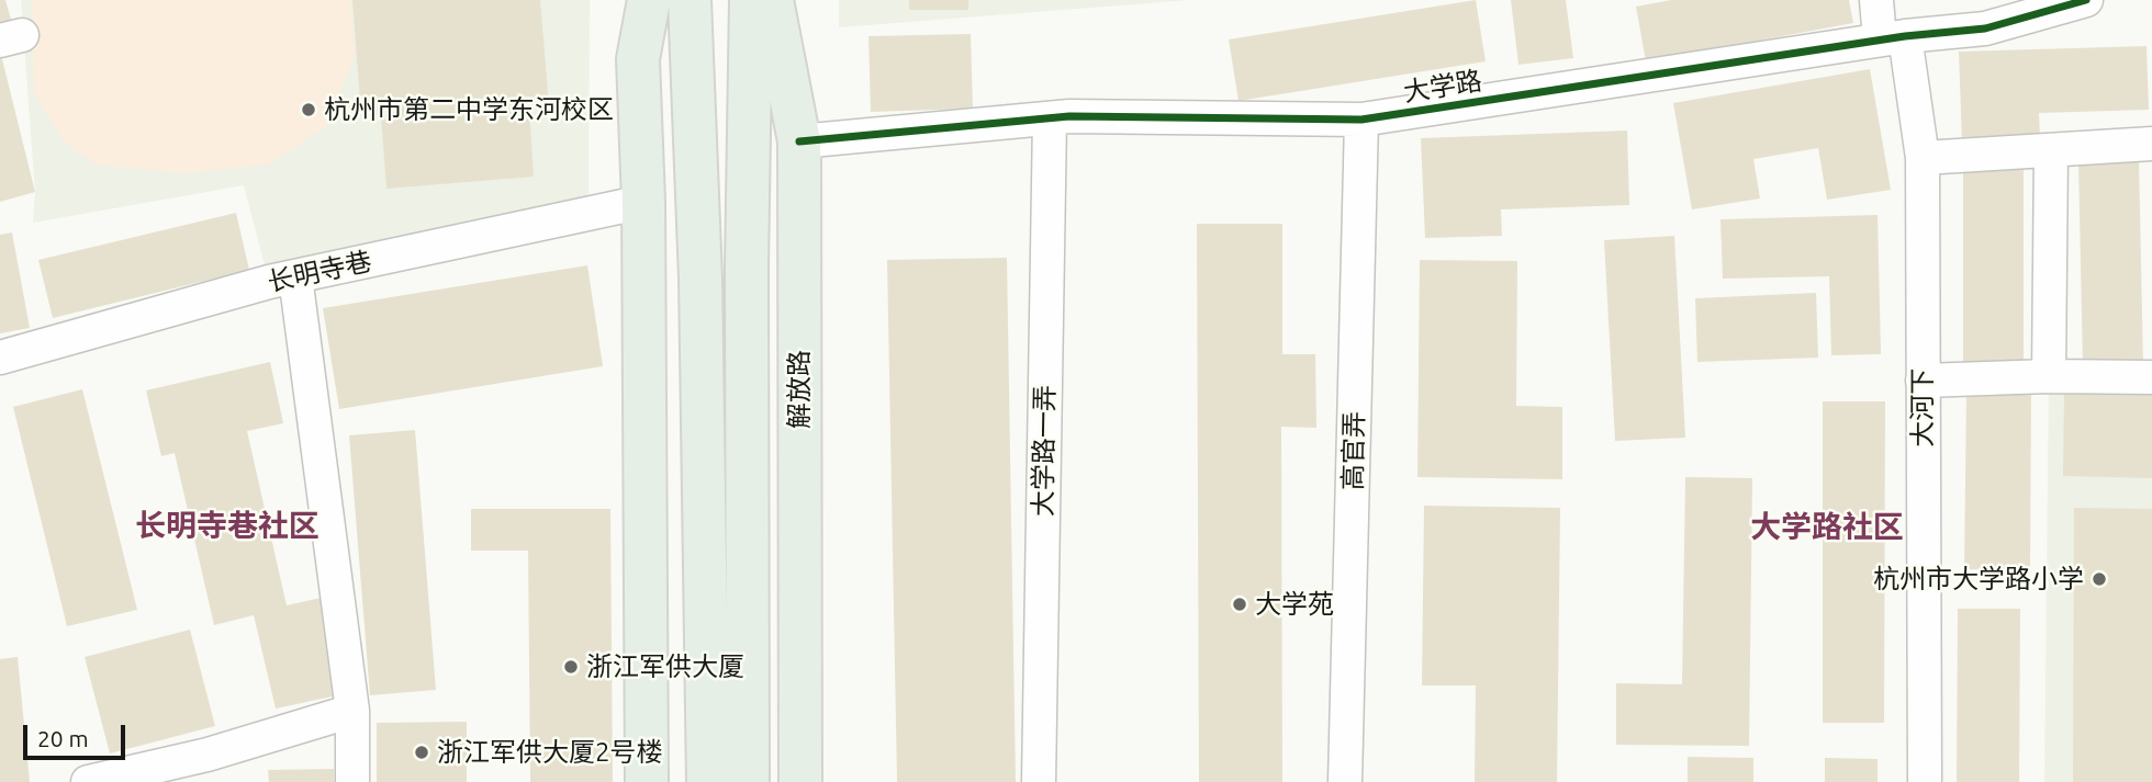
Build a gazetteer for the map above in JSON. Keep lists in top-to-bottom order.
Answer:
{
  "streets": {
    "main road": ["解放路"],
    "street": [
      "大学路",
      "长明寺巷",
      "大河下",
      "大学路一弄",
      "高官弄"
    ]
  },
  "crossings": [
    ["大学路", "解放路"],
    ["大学路", "大河下"],
    ["大学路", "大学路一弄"],
    ["大学路", "高官弄"]
  ],
  "districts": ["长明寺巷社区", "大学路社区"],
  "places": [
    "杭州市第二中学东河校区",
    "杭州市大学路小学",
    "大学苑",
    "浙江军供大厦",
    "浙江军供大厦2号楼"
  ],
  "scale_bar": "20 m"
}
